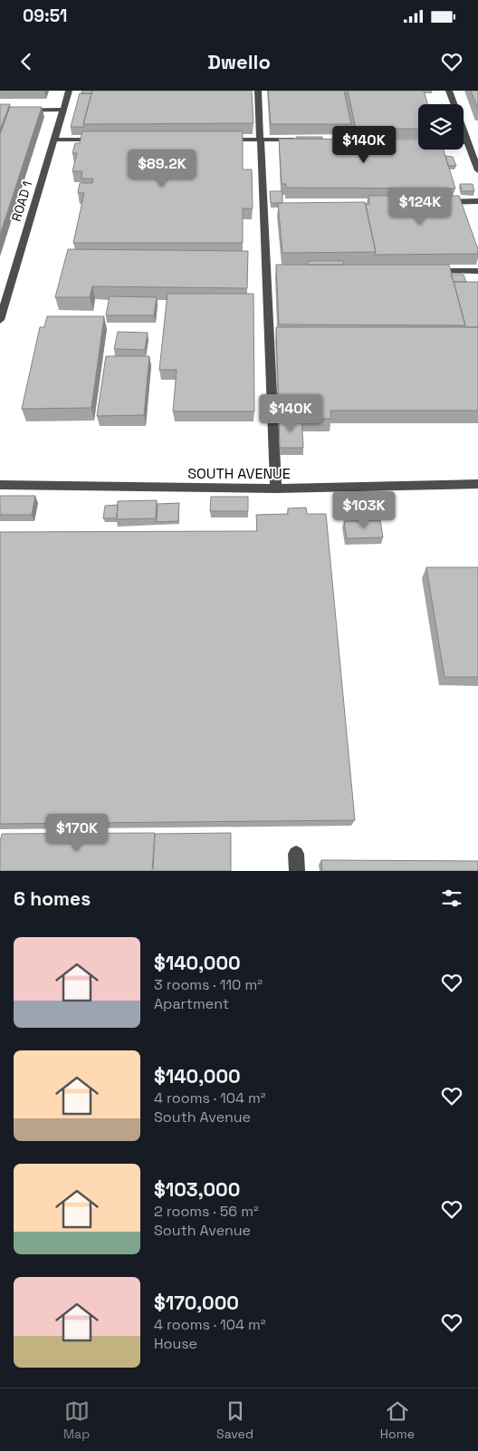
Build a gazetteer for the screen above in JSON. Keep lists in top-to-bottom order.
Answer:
{
  "streets": {
    "street": ["ROAD 1", "SOUTH AVENUE"]
  },
  "page": {
    "status": "09:51",
    "header": "Dwello",
    "price": [
      "$140K",
      "$89.2K",
      "$124K",
      "$140K",
      "$103K",
      "$170K"
    ],
    "heading": "6 homes",
    "list": [
      {
        "name": "$140,000",
        "note": "3 rooms · 110 m² · Apartment"
      },
      {
        "name": "$140,000",
        "note": "4 rooms · 104 m² · South Avenue"
      },
      {
        "name": "$103,000",
        "note": "2 rooms · 56 m² · South Avenue"
      },
      {
        "name": "$170,000",
        "note": "4 rooms · 104 m² · House"
      }
    ],
    "tabs": ["Map", "Saved", "Home"]
  }
}
